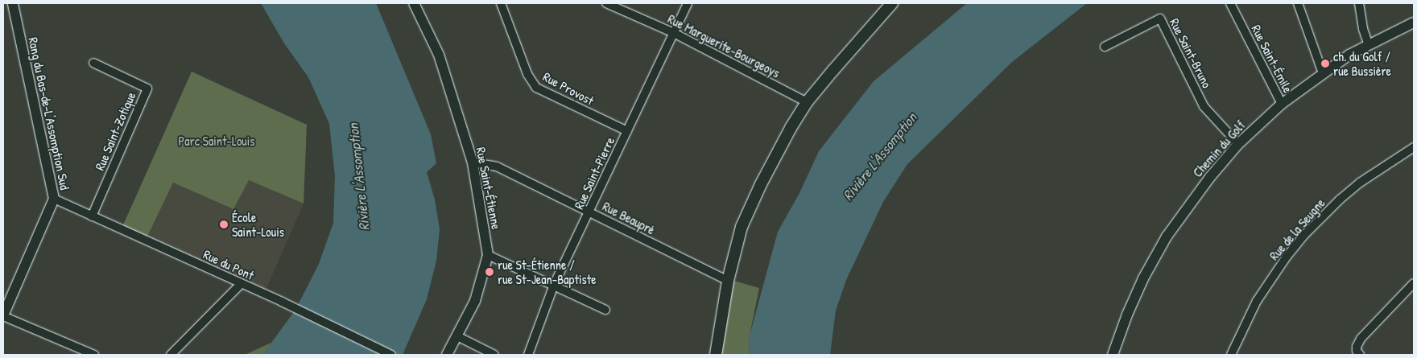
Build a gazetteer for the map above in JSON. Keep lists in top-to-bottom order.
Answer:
{
  "streets": {
    "street": [
      "Rue Marguerite-Bourgeoys",
      "Rue Saint-Bruno",
      "Rue Saint-Émile",
      "Rue Provost",
      "Rang du Bas-de-L'Assomption Sud",
      "Rue Saint-Zotique",
      "Chemin du Golf",
      "Rue Saint-Pierre",
      "Rue Saint-Étienne",
      "Rue Beaupré",
      "Rue de la Seugne",
      "Rue du Pont"
    ]
  },
  "crossings": [
    ["Rue Marguerite-Bourgeoys", "Rue Saint-Pierre"],
    ["Rue Saint-Bruno", "Chemin du Golf"],
    ["Rue Saint-Émile", "Chemin du Golf"],
    ["Rue Provost", "Rue Saint-Pierre"],
    ["Rang du Bas-de-L'Assomption Sud", "Rue du Pont"],
    ["Rue Saint-Zotique", "Rue du Pont"],
    ["Rue Saint-Pierre", "Rue Beaupré"],
    ["Rue Saint-Étienne", "Rue Beaupré"]
  ],
  "water": ["Rivière L'Assomption"],
  "parks": ["Parc Saint-Louis"],
  "places": ["ch. du Golf / rue Bussière", "École Saint-Louis", "rue St-Étienne / rue St-Jean-Baptiste"]
}
